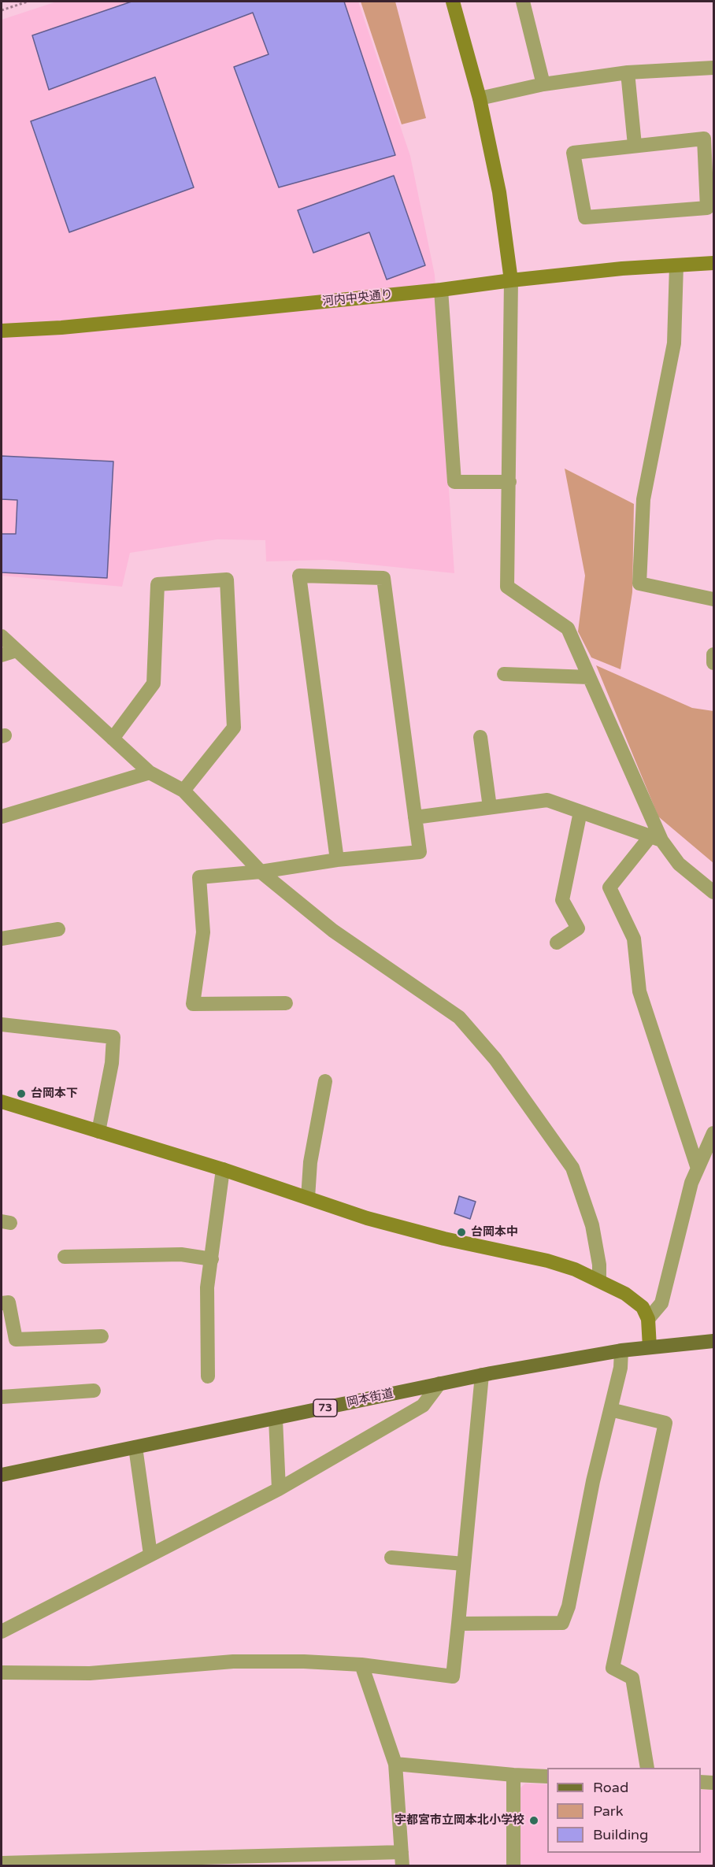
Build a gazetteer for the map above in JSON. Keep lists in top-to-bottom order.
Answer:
{
  "streets": {
    "main road": ["岡本街道", "73"],
    "street": ["河内中央通り"]
  },
  "places": ["台岡本下", "台岡本中", "宇都宮市立岡本北小学校"],
  "legend": ["Road", "Park", "Building"]
}
